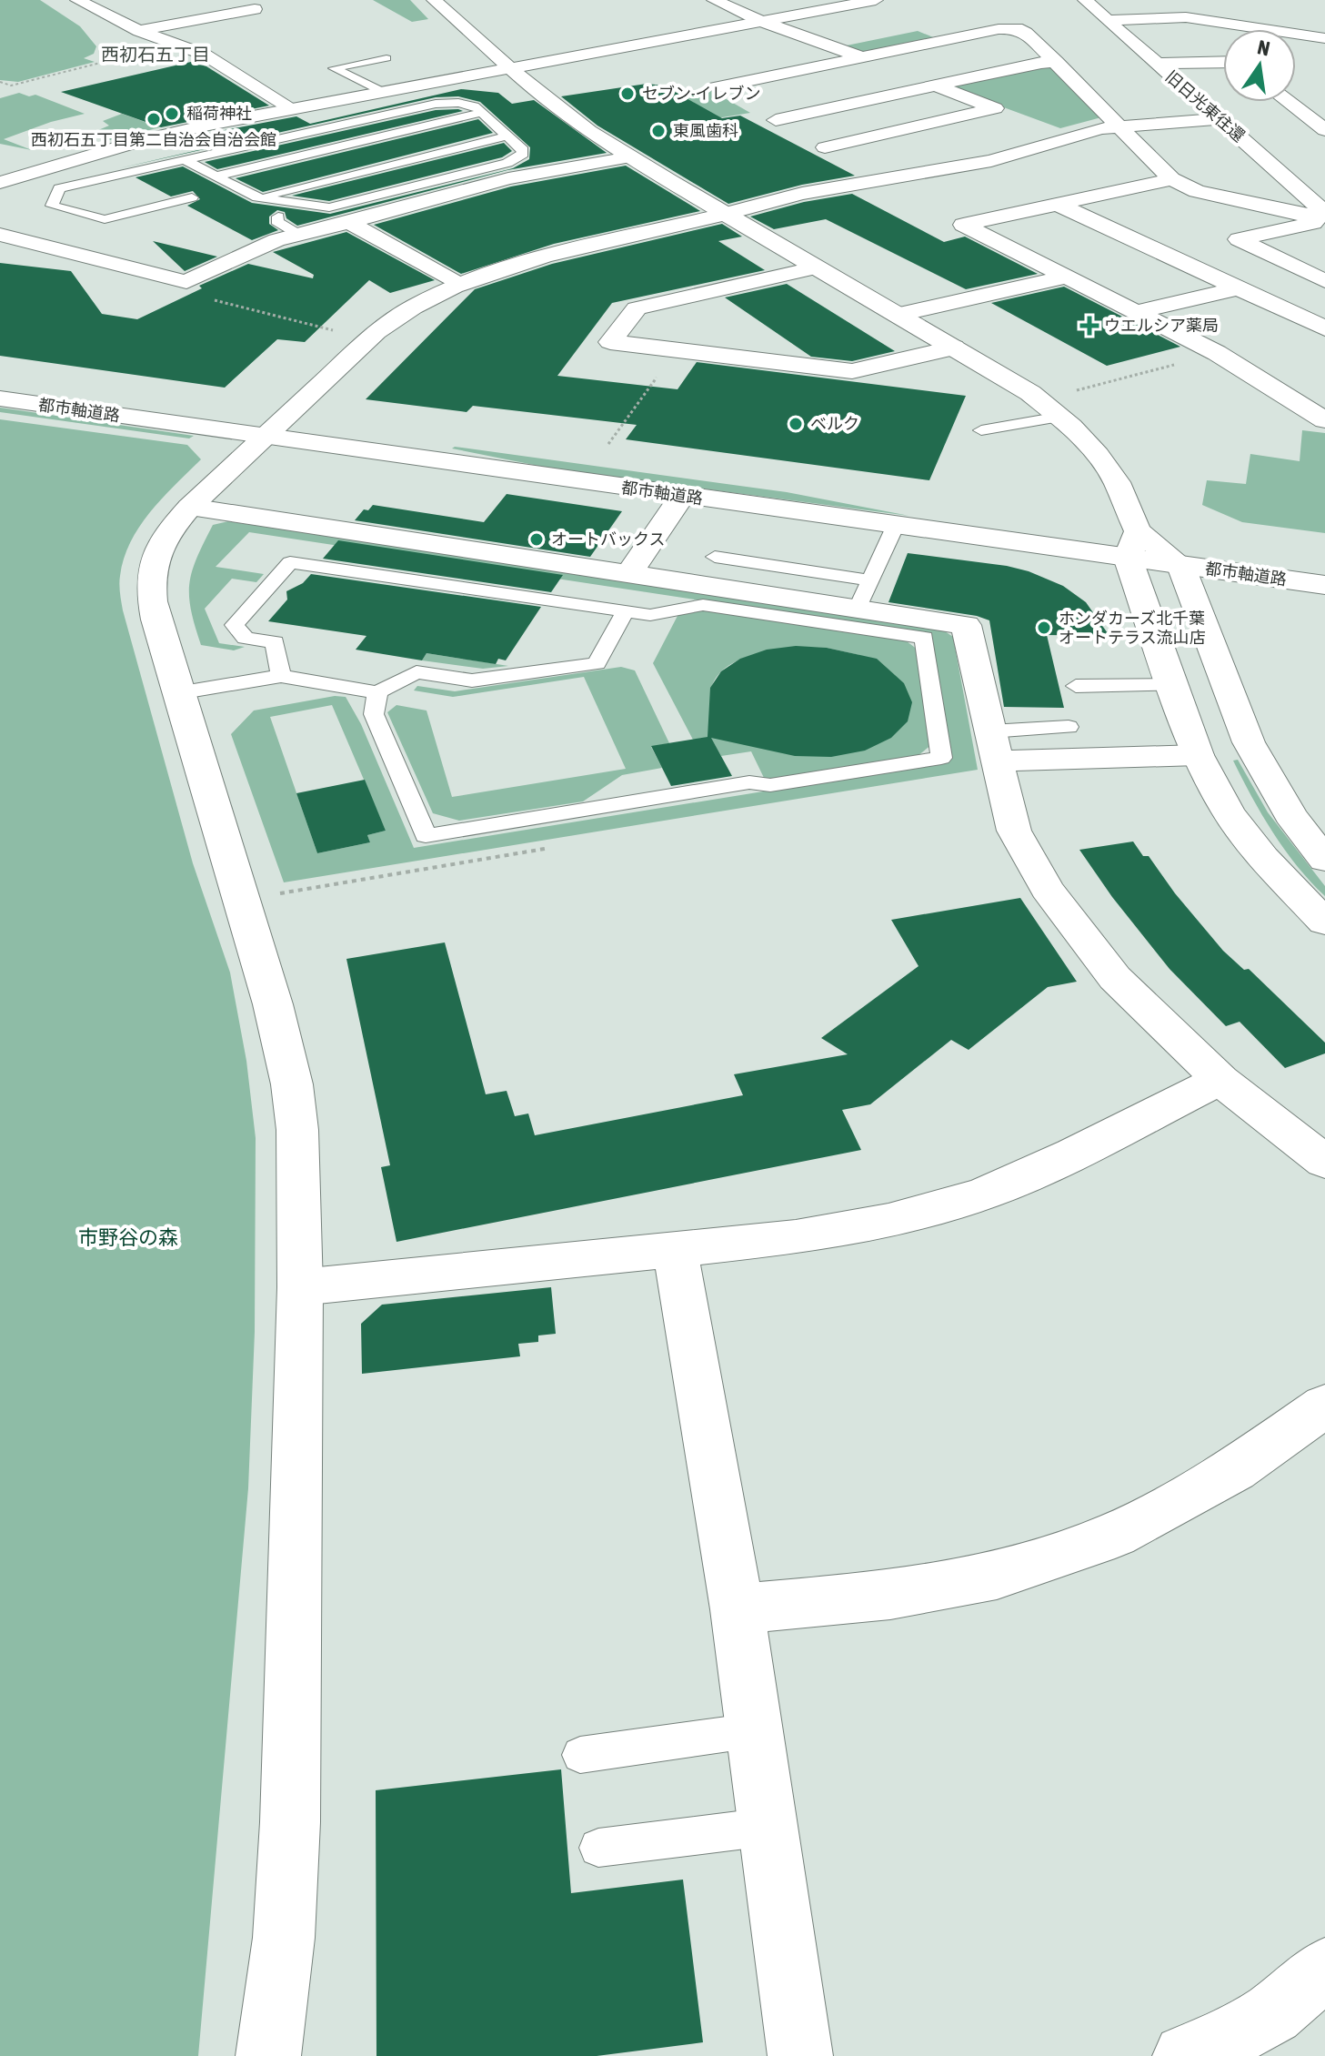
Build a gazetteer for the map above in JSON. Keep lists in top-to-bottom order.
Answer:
{
  "streets": {
    "street": ["旧日光東往還", "都市軸道路"]
  },
  "districts": ["西初石五丁目"],
  "parks": ["市野谷の森"],
  "places": {
    "other": [
      "セブン-イレブン",
      "稲荷神社",
      "西初石五丁目第二自治会自治会館",
      "東風歯科",
      "ベルク",
      "オートバックス",
      "ホンダカーズ北千葉 オートテラス流山店"
    ],
    "health": ["ウエルシア薬局"]
  },
  "north": "top"
}
